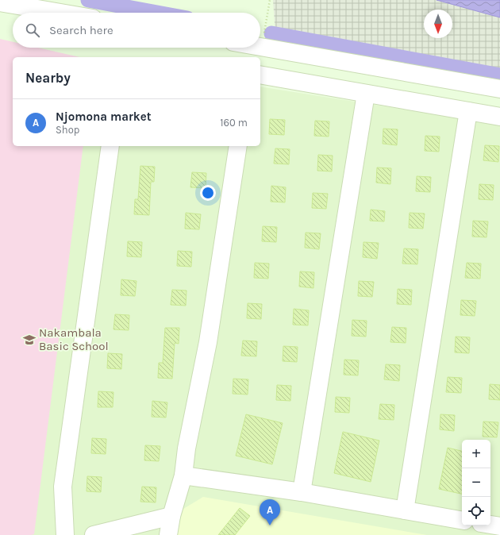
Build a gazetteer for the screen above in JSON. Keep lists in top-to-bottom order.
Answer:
{
  "places": {
    "school or university": ["Nakambala Basic School"]
  },
  "north": "bottom",
  "page": {
    "search": "Search here",
    "heading": "Nearby",
    "list": [
      {
        "mark": "A",
        "name": "Njomona market",
        "note": "Shop",
        "value": "160 m"
      }
    ],
    "map_buttons": ["+", "−"],
    "pins": "A"
  }
}
